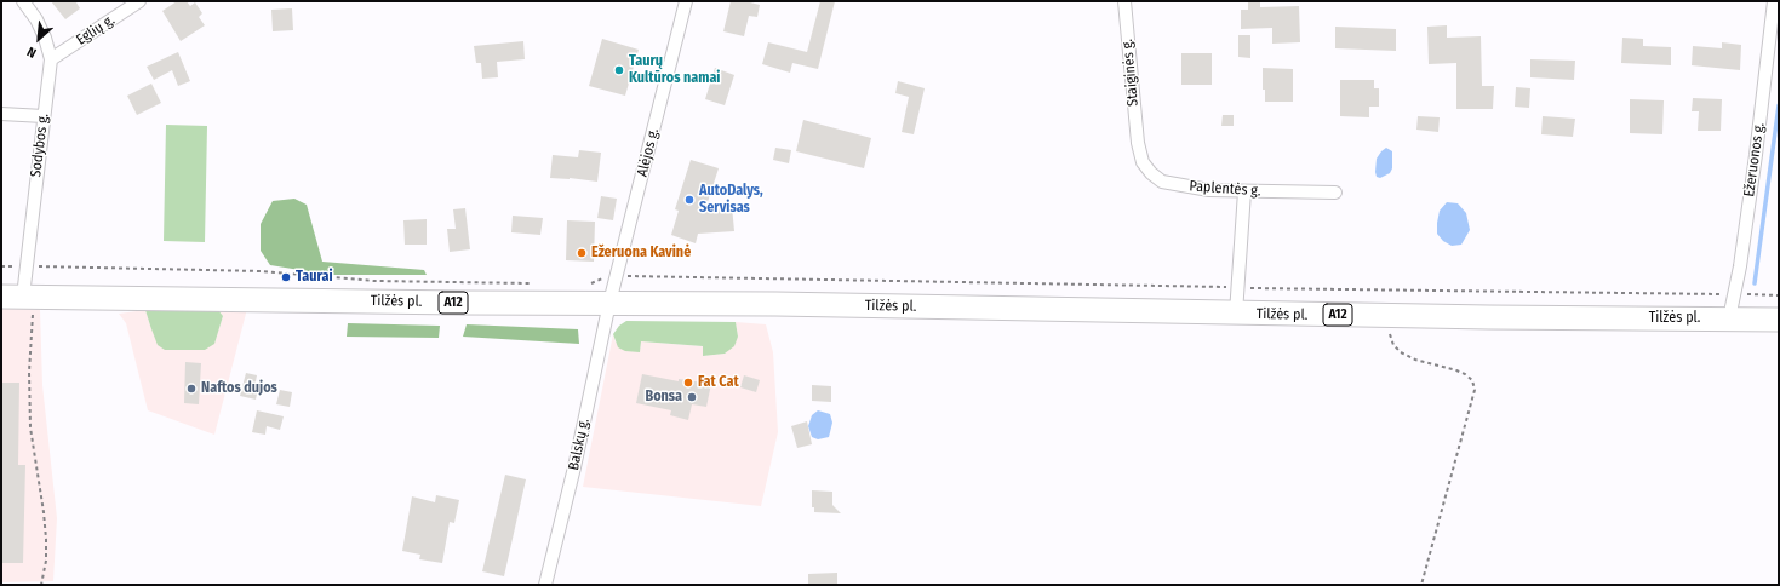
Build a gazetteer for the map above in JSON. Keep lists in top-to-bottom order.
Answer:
{
  "streets": {
    "highway": ["Tilžės pl.", "A12"],
    "street": [
      "Eglių g.",
      "Staiginės g.",
      "Sodybos g.",
      "Alėjos g.",
      "Ežeruonos g.",
      "Paplentės g.",
      "Balskų g."
    ]
  },
  "crossings": [
    ["Eglių g.", "Sodybos g."],
    ["Staiginės g.", "Paplentės g."],
    ["Sodybos g.", "Tilžės pl."],
    ["Alėjos g.", "Tilžės pl."],
    ["Alėjos g.", "Balskų g."],
    ["Ežeruonos g.", "Tilžės pl."],
    ["Tilžės pl.", "Balskų g."]
  ],
  "places": [
    "Taurų Kultūros namai",
    "AutoDalys, Servisas",
    "Ežeruona Kavinė",
    "Taurai",
    "Fat Cat",
    "Naftos dujos",
    "Bonsa"
  ],
  "north": "bottom left"
}
